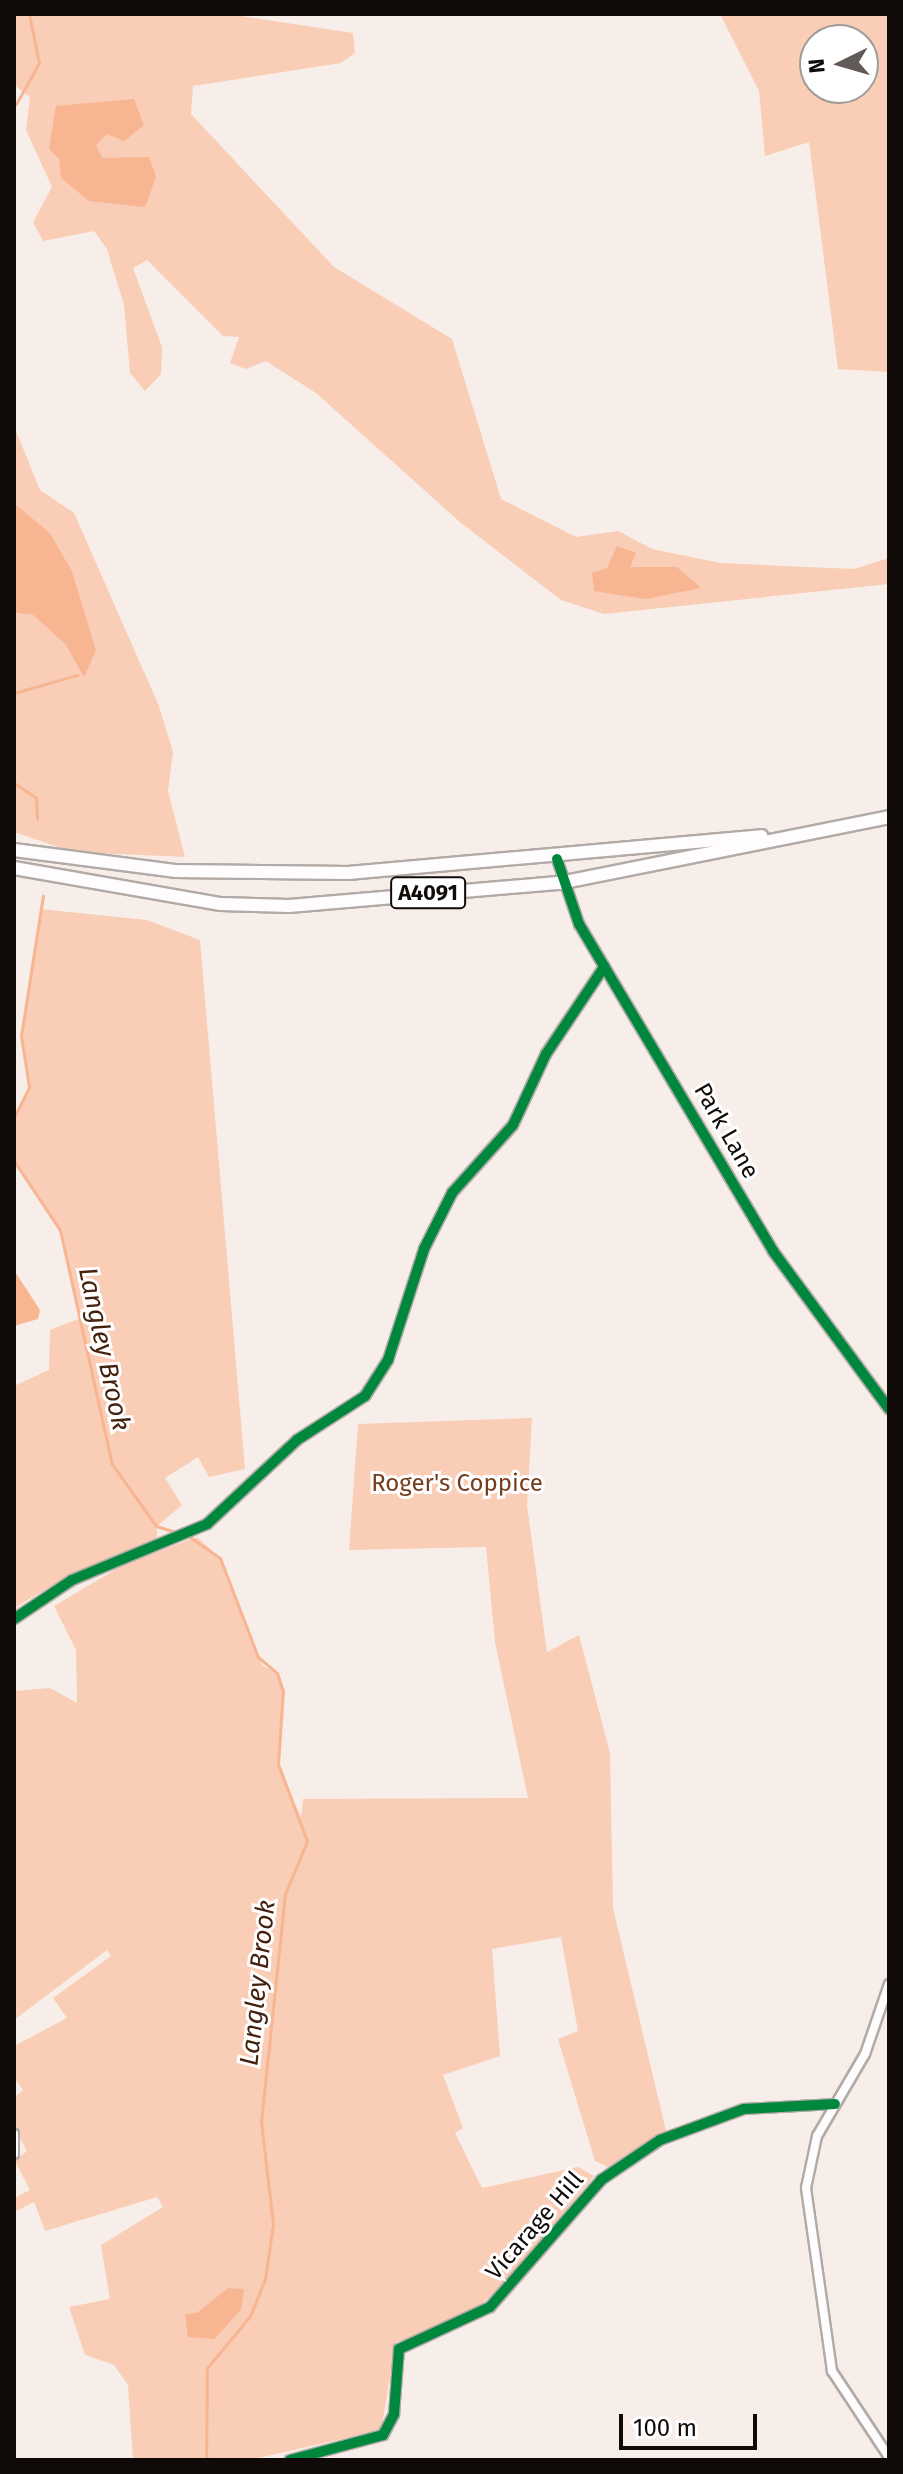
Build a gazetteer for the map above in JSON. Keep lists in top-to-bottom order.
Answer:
{
  "streets": {
    "main road": ["A4091"],
    "street": ["Park Lane", "Vicarage Hill"]
  },
  "crossings": [
    ["A4091", "Park Lane"]
  ],
  "water": ["Langley Brook"],
  "parks": ["Roger's Coppice"],
  "scale_bar": "100 m",
  "north": "left"
}
